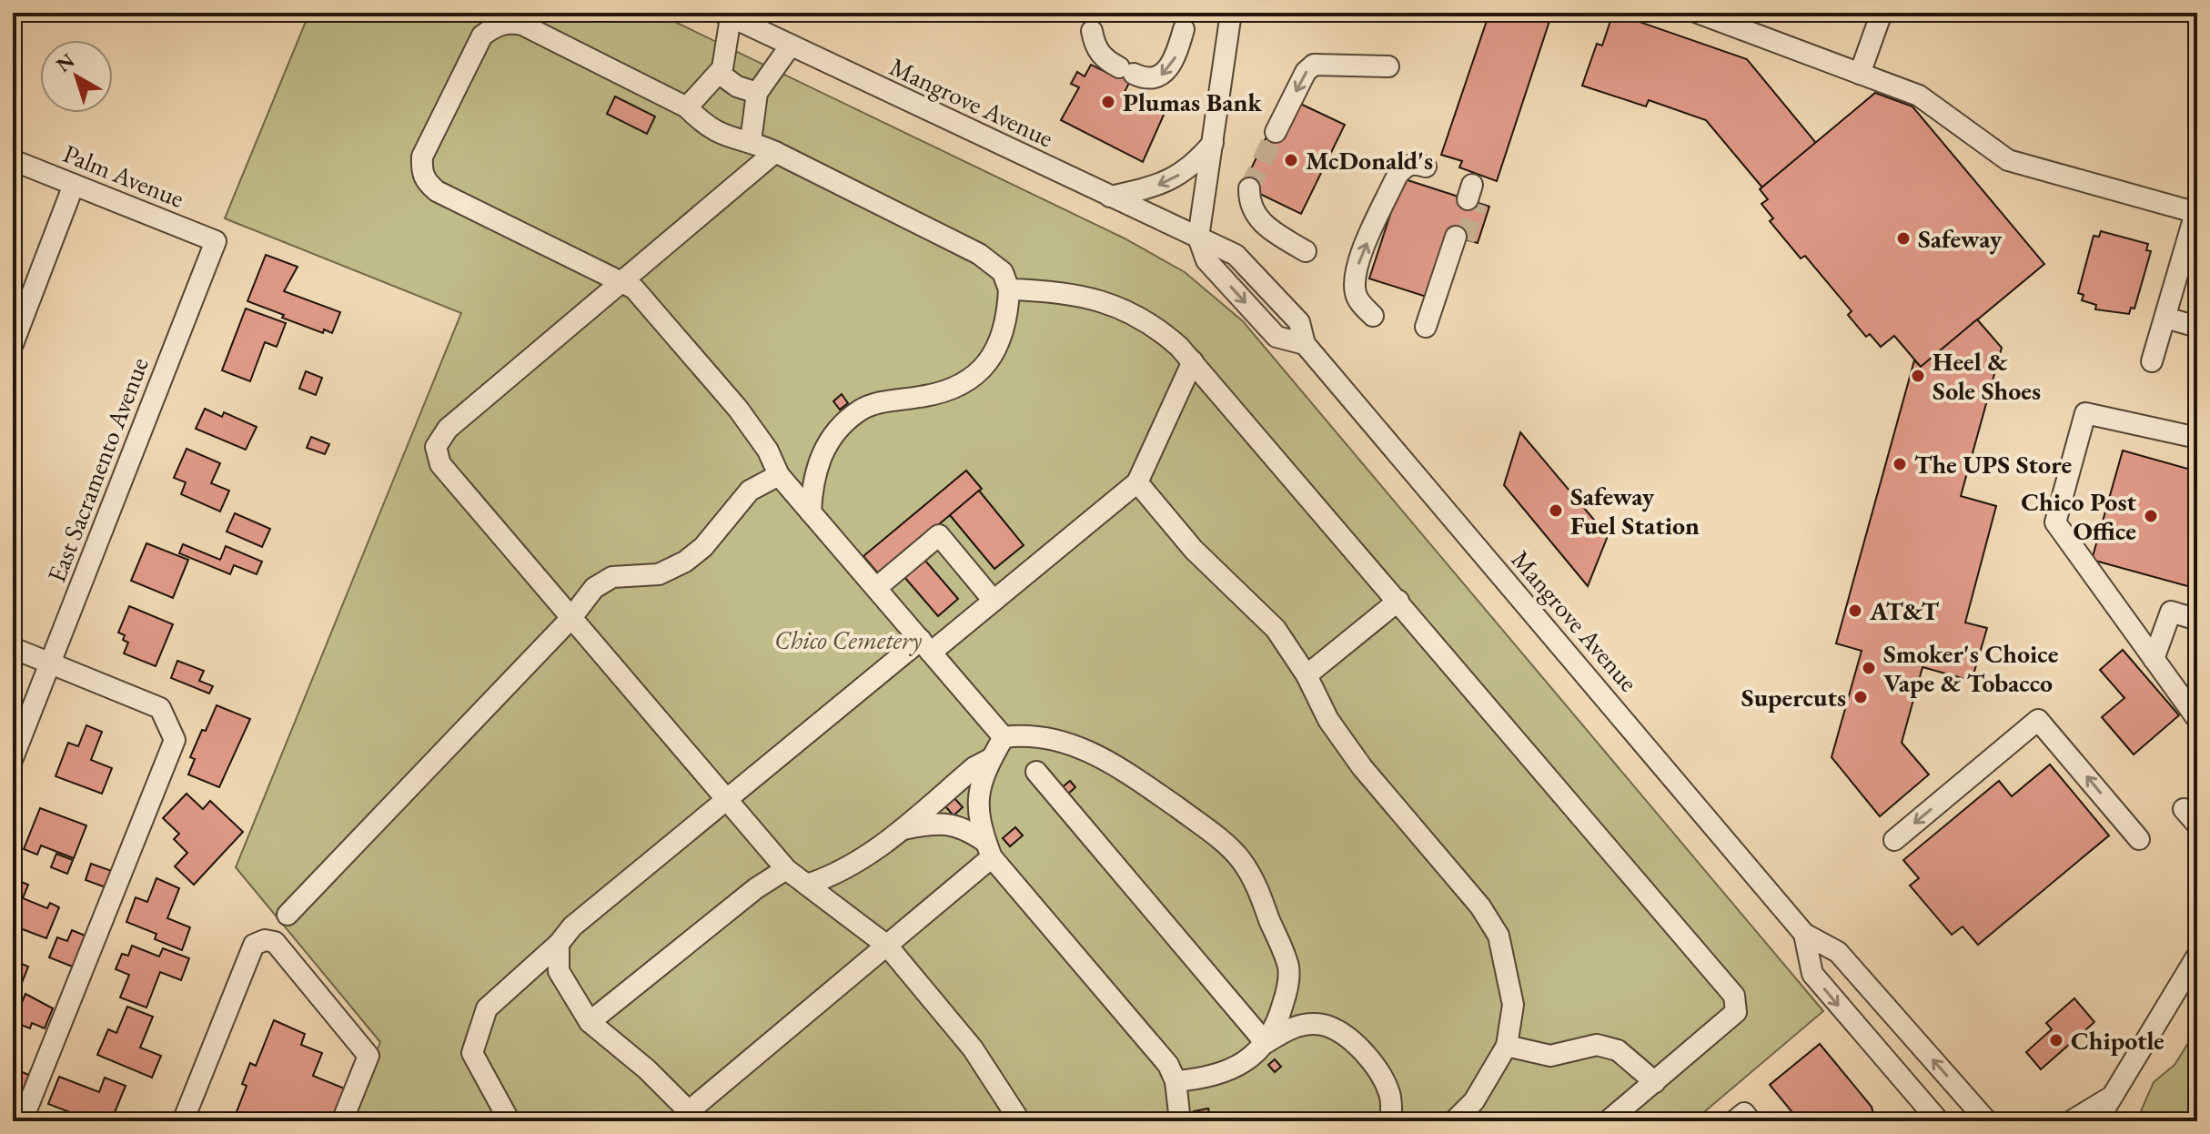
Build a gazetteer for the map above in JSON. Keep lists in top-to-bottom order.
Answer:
{
  "streets": {
    "street": ["Mangrove Avenue", "Palm Avenue", "East Sacramento Avenue"]
  },
  "crossings": [
    ["Palm Avenue", "East Sacramento Avenue"]
  ],
  "parks": ["Chico Cemetery"],
  "places": [
    "Plumas Bank",
    "McDonald's",
    "Safeway",
    "Heel & Sole Shoes",
    "The UPS Store",
    "Safeway Fuel Station",
    "Chico Post Office",
    "AT&T",
    "Smoker's Choice Vape & Tobacco",
    "Supercuts",
    "Chipotle"
  ],
  "north": "top left"
}
